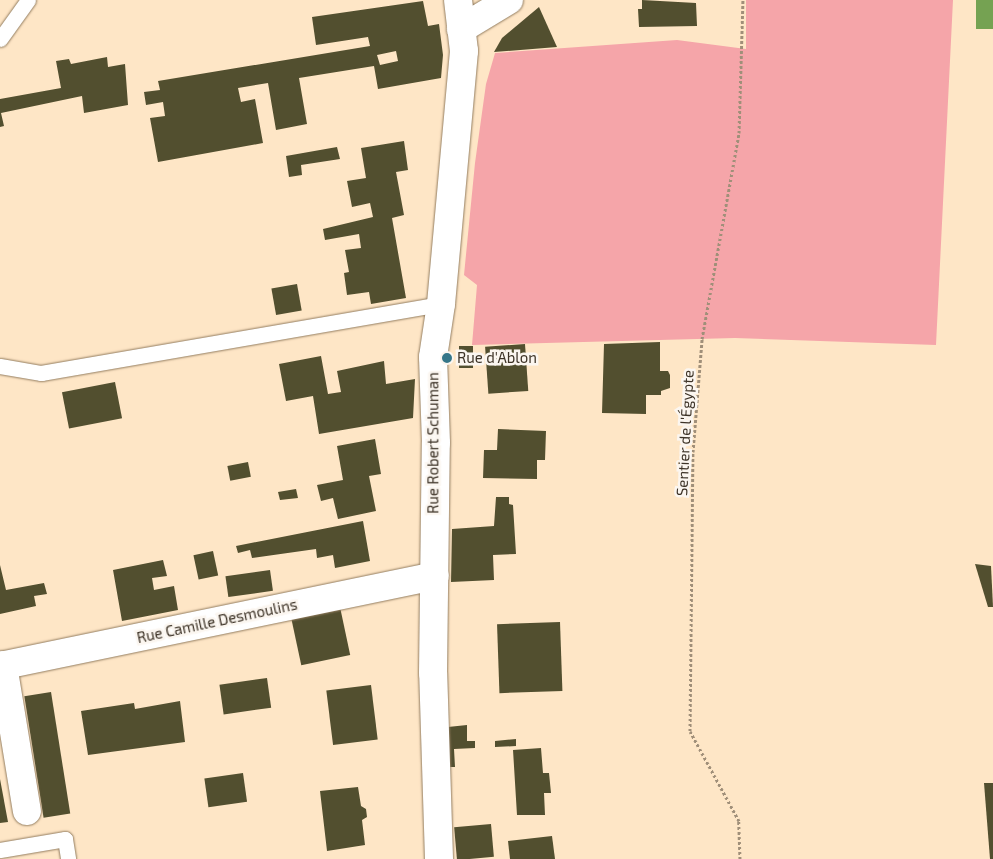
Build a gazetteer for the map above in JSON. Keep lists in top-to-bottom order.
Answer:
{
  "streets": {
    "street": ["Rue Robert Schuman", "Rue Camille Desmoulins"],
    "path": ["Sentier de l'Égypte"]
  },
  "crossings": [
    ["Rue Robert Schuman", "Rue Camille Desmoulins"]
  ],
  "places": ["Rue d'Ablon"]
}
